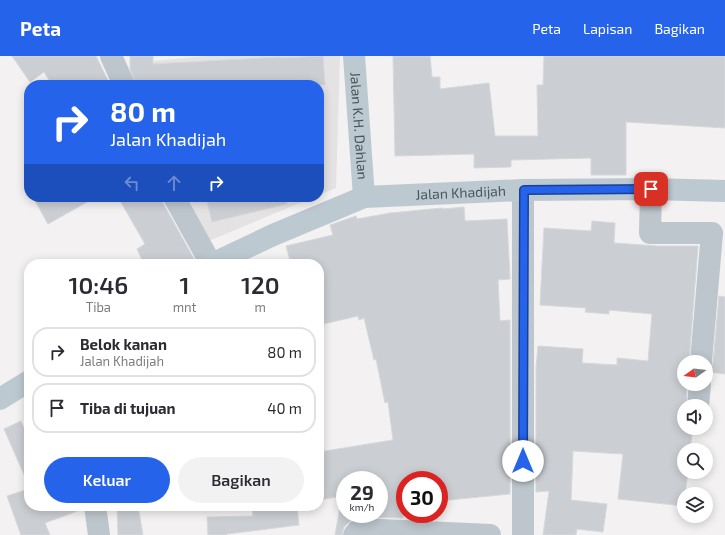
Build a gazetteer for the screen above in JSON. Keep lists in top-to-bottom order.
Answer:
{
  "streets": {
    "street": ["Jalan K.H. Dahlan", "Jalan Khadijah"]
  },
  "crossings": [
    ["Jalan K.H. Dahlan", "Jalan Khadijah"]
  ],
  "north": "left",
  "page": {
    "header": "Peta",
    "nav": ["Peta", "Lapisan", "Bagikan"],
    "turn": ["80 m", "Jalan Khadijah"],
    "eta": [
      "10:46",
      "Tiba",
      "1",
      "mnt",
      "120",
      "m"
    ],
    "list": [
      {
        "name": "Belok kanan",
        "note": "Jalan Khadijah",
        "value": "80 m"
      },
      {
        "name": "Tiba di tujuan",
        "value": "40 m"
      }
    ],
    "buttons": ["Keluar", "Bagikan"],
    "speed": "29 km/h",
    "limit": "30"
  }
}
